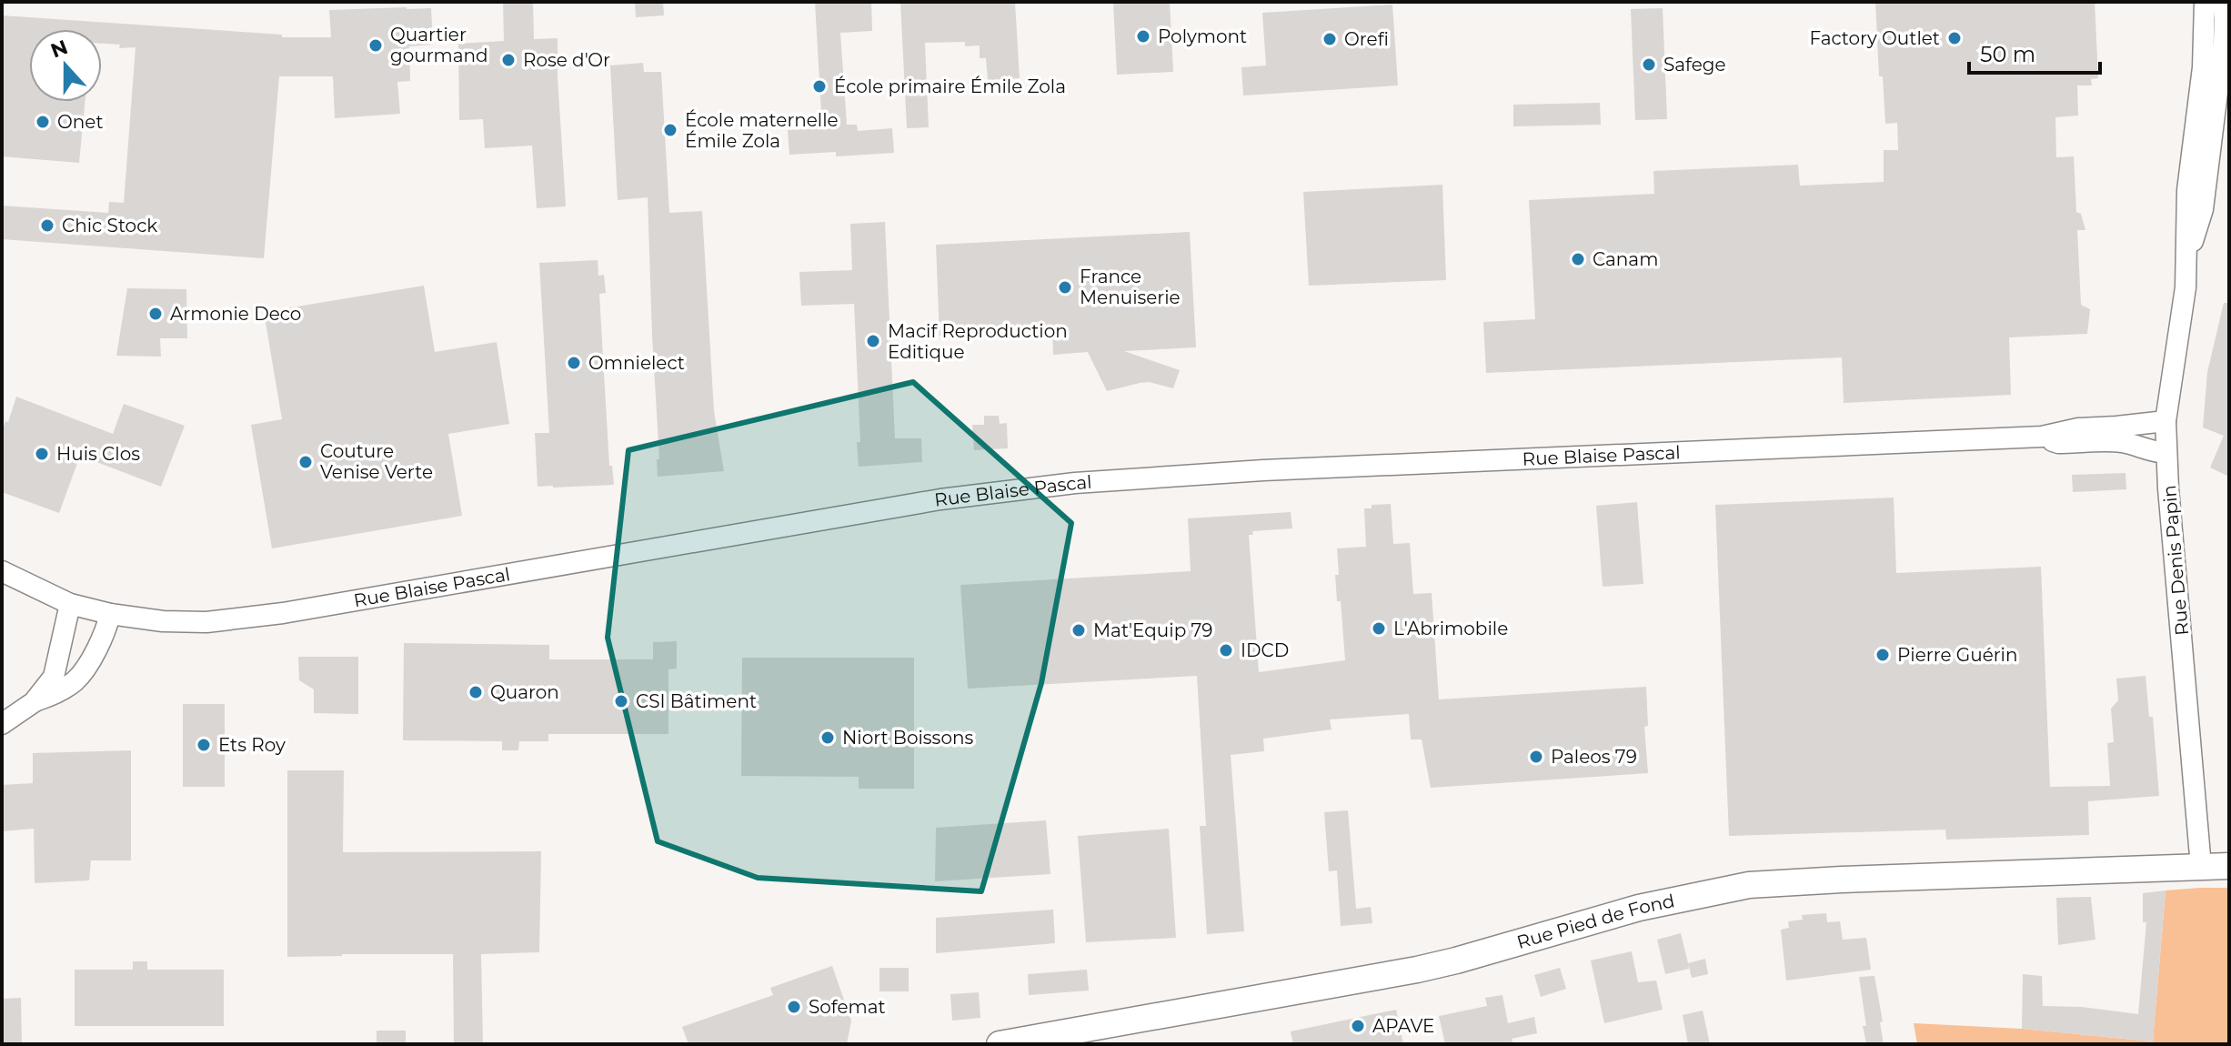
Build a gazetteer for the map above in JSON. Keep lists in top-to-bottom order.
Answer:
{
  "streets": {
    "main road": ["Rue Pied de Fond"],
    "street": ["Rue Blaise Pascal", "Rue Denis Papin"]
  },
  "crossings": [
    ["Rue Blaise Pascal", "Rue Denis Papin"],
    ["Rue Denis Papin", "Rue Pied de Fond"]
  ],
  "places": [
    "Polymont",
    "Factory Outlet",
    "Orefi",
    "Quartier gourmand",
    "Rose d'Or",
    "Safege",
    "École primaire Émile Zola",
    "Onet",
    "École maternelle Émile Zola",
    "Chic Stock",
    "Canam",
    "France Menuiserie",
    "Armonie Deco",
    "Macif Reproduction Editique",
    "Omnielect",
    "Huis Clos",
    "Couture Venise Verte",
    "L'Abrimobile",
    "Mat'Equip 79",
    "IDCD",
    "Pierre Guérin",
    "Quaron",
    "CSI Bâtiment",
    "Niort Boissons",
    "Ets Roy",
    "Paleos 79",
    "Sofemat",
    "APAVE"
  ],
  "scale_bar": "50 m",
  "north": "top"
}
